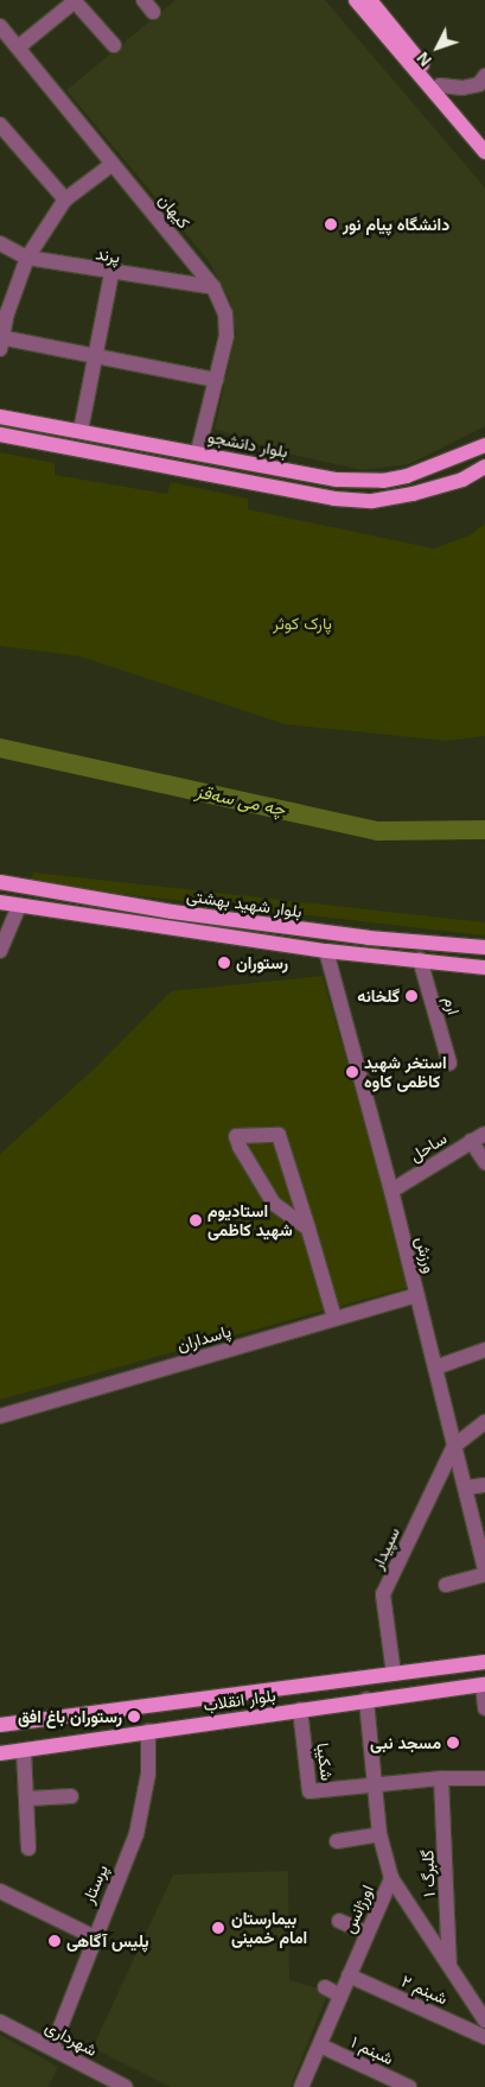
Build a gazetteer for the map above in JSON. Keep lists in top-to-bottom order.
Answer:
{
  "streets": {
    "main road": ["بلوار دانشجو", "بلوار شهید بهشتی", "بلوار انقلاب"],
    "street": [
      "کیهان",
      "پرند",
      "ارم",
      "ساحل",
      "ورزش",
      "پاسداران",
      "سپیدار",
      "شکیبا",
      "گلبرگ ۱",
      "پرستار",
      "اورژانس",
      "شبنم ۲",
      "شهرداری",
      "شبنم ۱"
    ]
  },
  "crossings": [
    ["کیهان", "پرند"],
    ["کیهان", "بلوار دانشجو"],
    ["ساحل", "ورزش"],
    ["ورزش", "پاسداران"],
    ["ورزش", "سپیدار"],
    ["سپیدار", "بلوار انقلاب"],
    ["بلوار انقلاب", "شکیبا"],
    ["بلوار انقلاب", "پرستار"],
    ["بلوار انقلاب", "اورژانس"],
    ["شکیبا", "اورژانس"],
    ["پرستار", "شهرداری"],
    ["اورژانس", "شبنم ۲"],
    ["اورژانس", "شبنم ۱"]
  ],
  "water": ["چە می سەقز"],
  "parks": ["پارک کوثر"],
  "places": [
    "دانشگاه پیام نور",
    "رستوران",
    "گلخانه",
    "استخر شهید کاظمی کاوه",
    "استادیوم شهید کاظمی",
    "رستوران باغ افق",
    "مسجد نبی",
    "بیمارستان امام خمینی",
    "پلیس آگاهی"
  ],
  "north": "bottom left"
}
